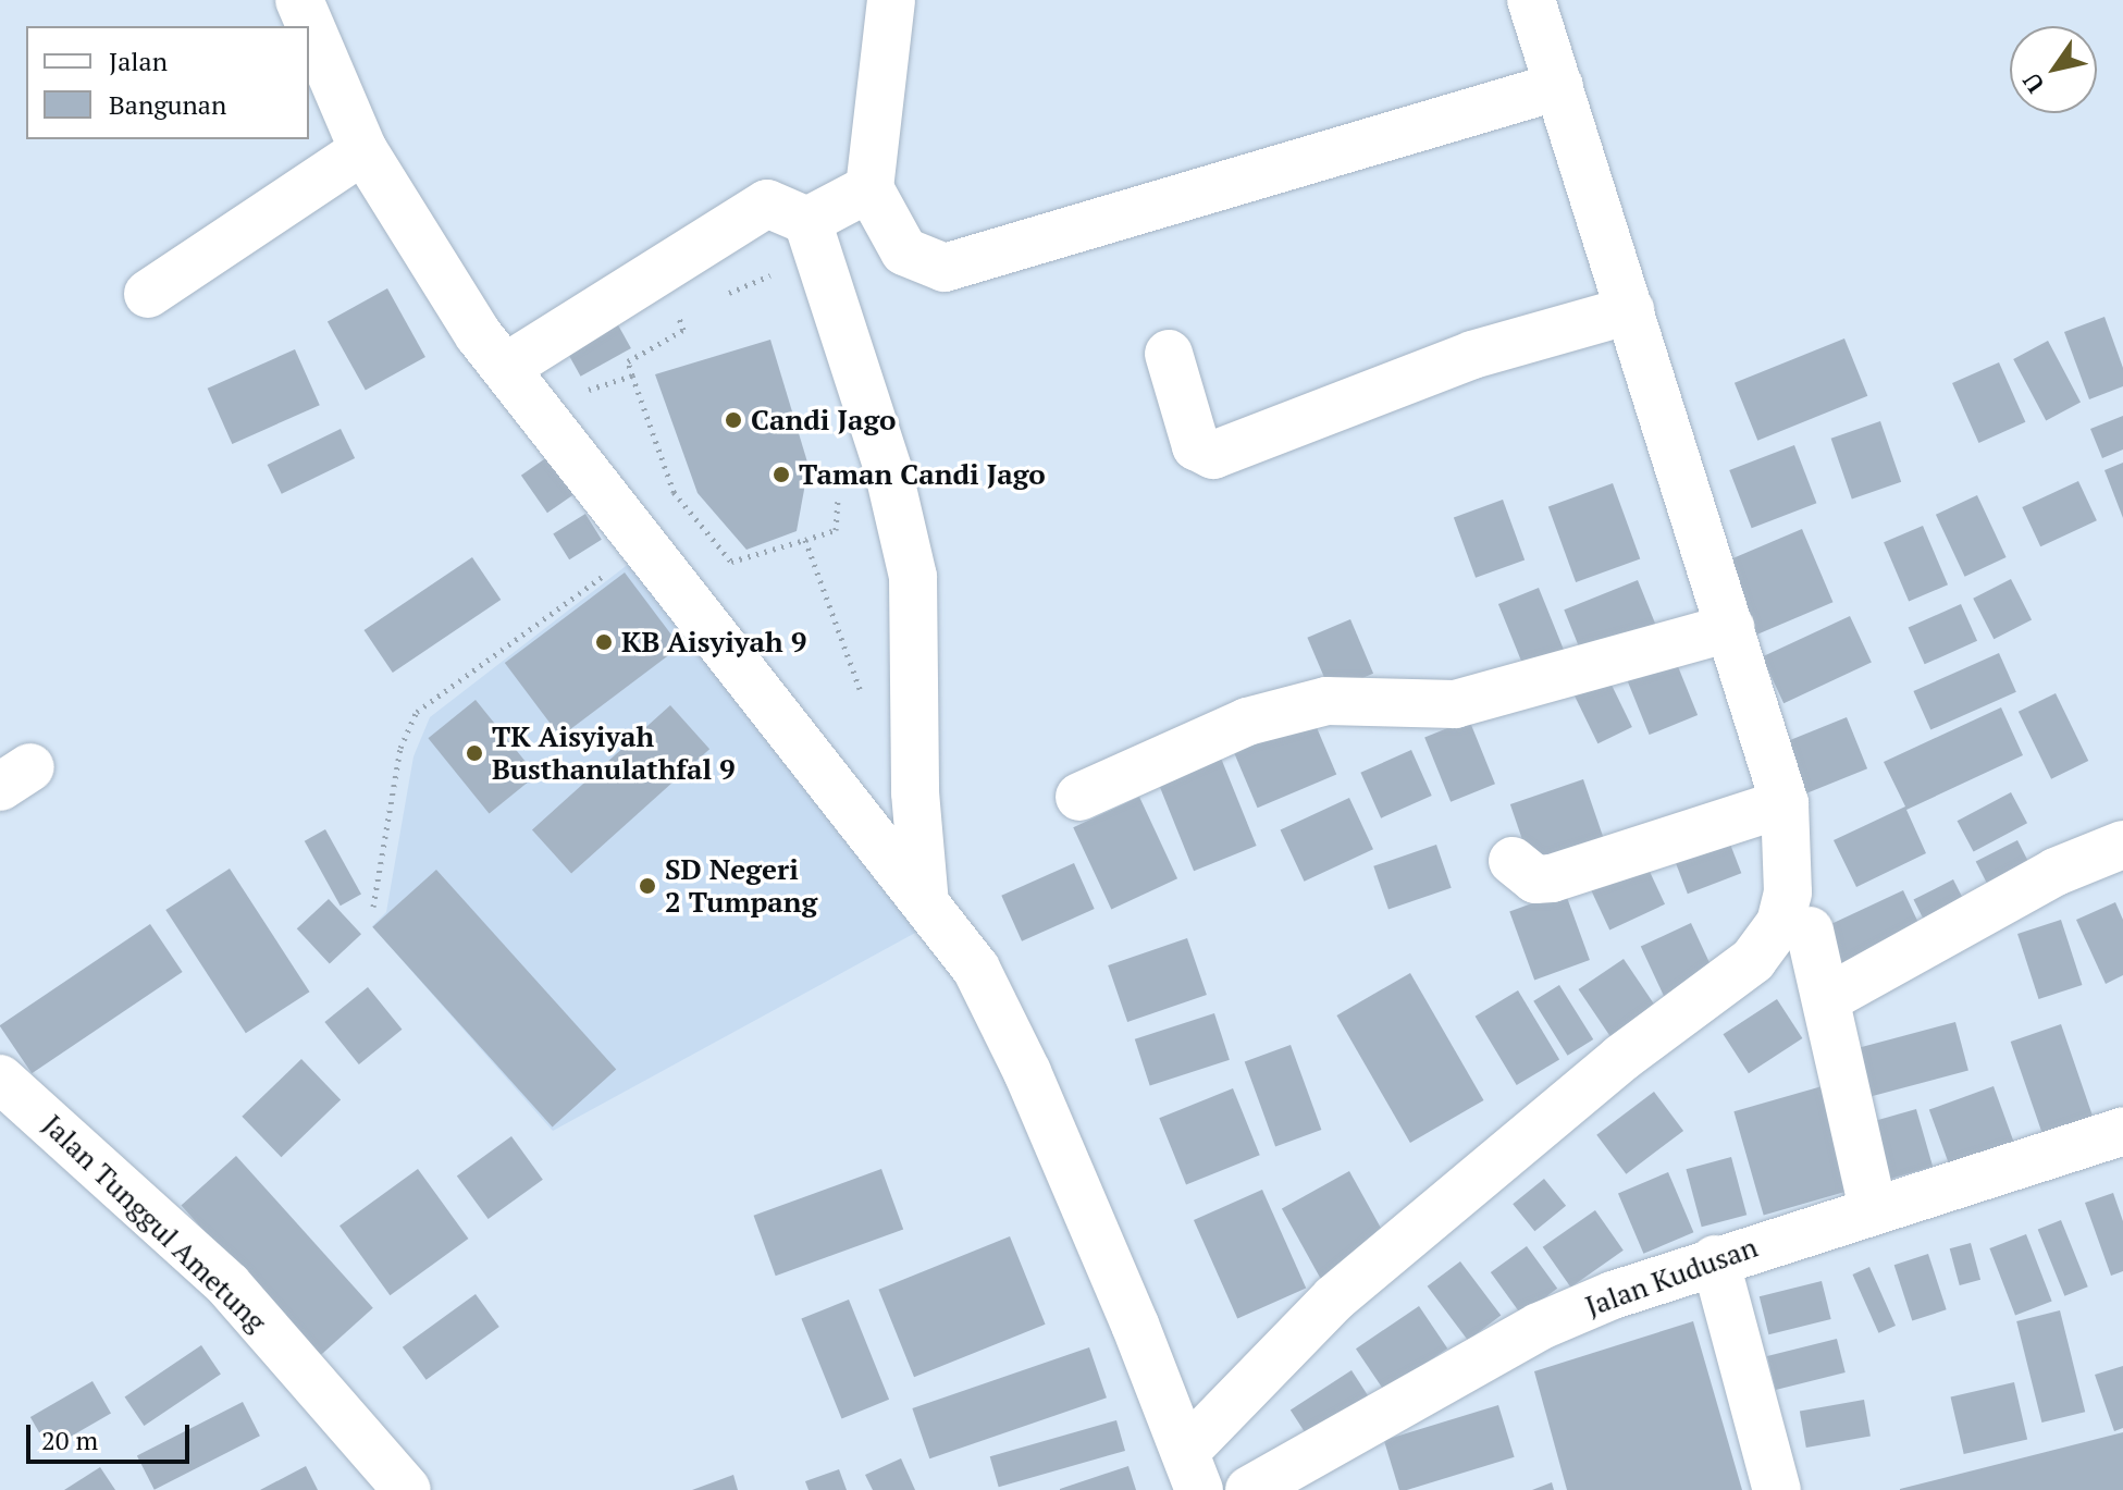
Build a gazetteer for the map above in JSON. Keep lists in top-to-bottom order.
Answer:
{
  "streets": {
    "street": ["Jalan Tunggul Ametung", "Jalan Kudusan"]
  },
  "places": [
    "Candi Jago",
    "Taman Candi Jago",
    "KB Aisyiyah 9",
    "TK Aisyiyah Busthanulathfal 9",
    "SD Negeri 2 Tumpang"
  ],
  "legend": ["Jalan", "Bangunan"],
  "scale_bar": "20 m",
  "north": "bottom left"
}
